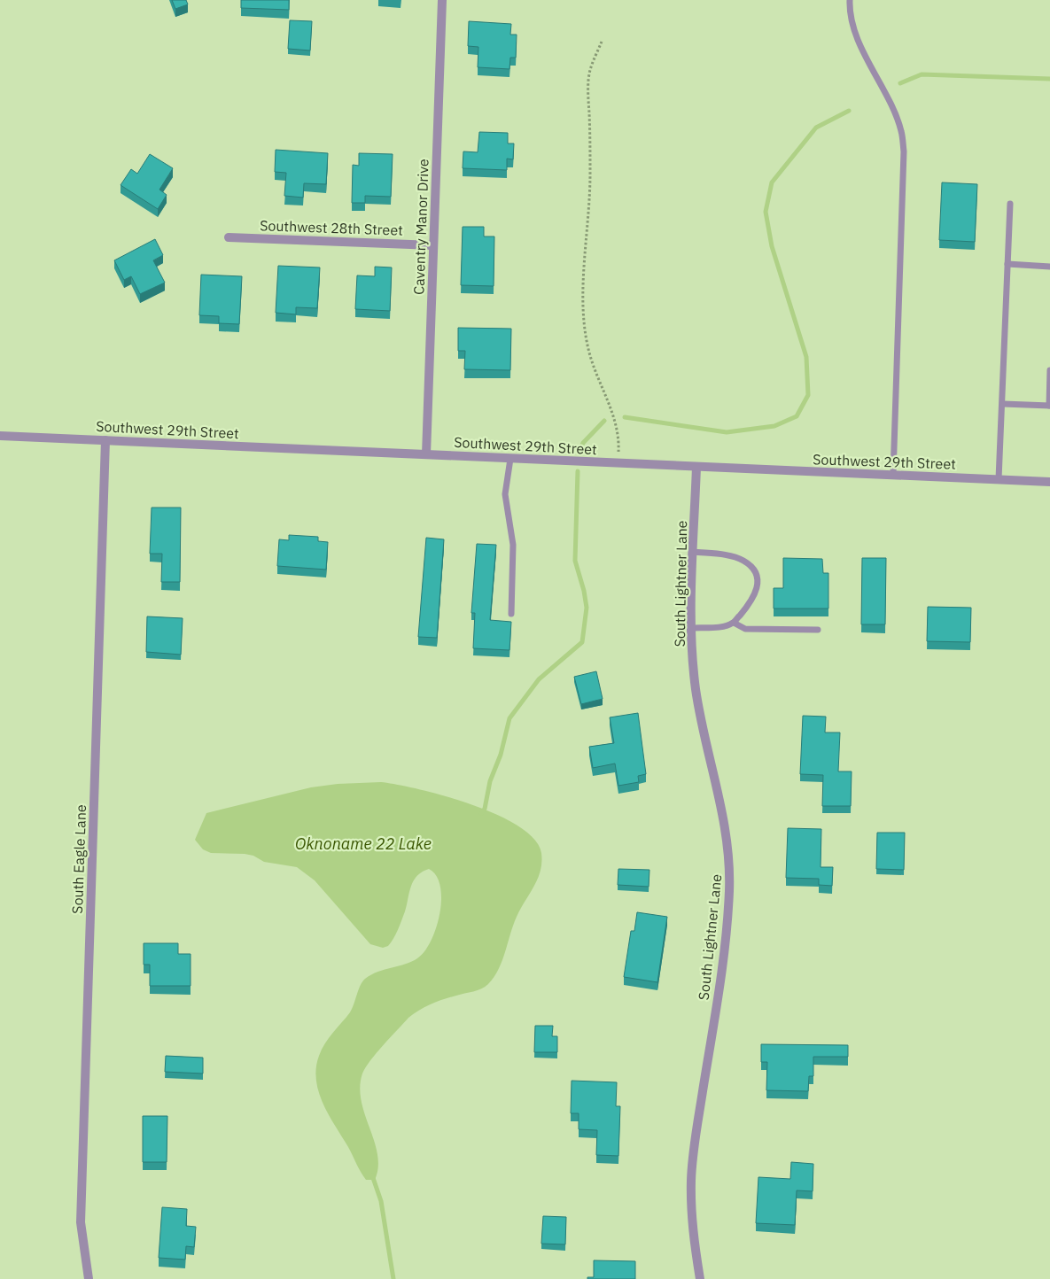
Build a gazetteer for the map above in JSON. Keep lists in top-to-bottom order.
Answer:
{
  "streets": {
    "street": [
      "Caventry Manor Drive",
      "Southwest 28th Street",
      "Southwest 29th Street",
      "South Lightner Lane",
      "South Eagle Lane"
    ]
  },
  "crossings": [
    ["Caventry Manor Drive", "Southwest 28th Street"],
    ["Caventry Manor Drive", "Southwest 29th Street"],
    ["Southwest 29th Street", "South Lightner Lane"],
    ["Southwest 29th Street", "South Eagle Lane"]
  ],
  "water": ["Oknoname 22 Lake"]
}
